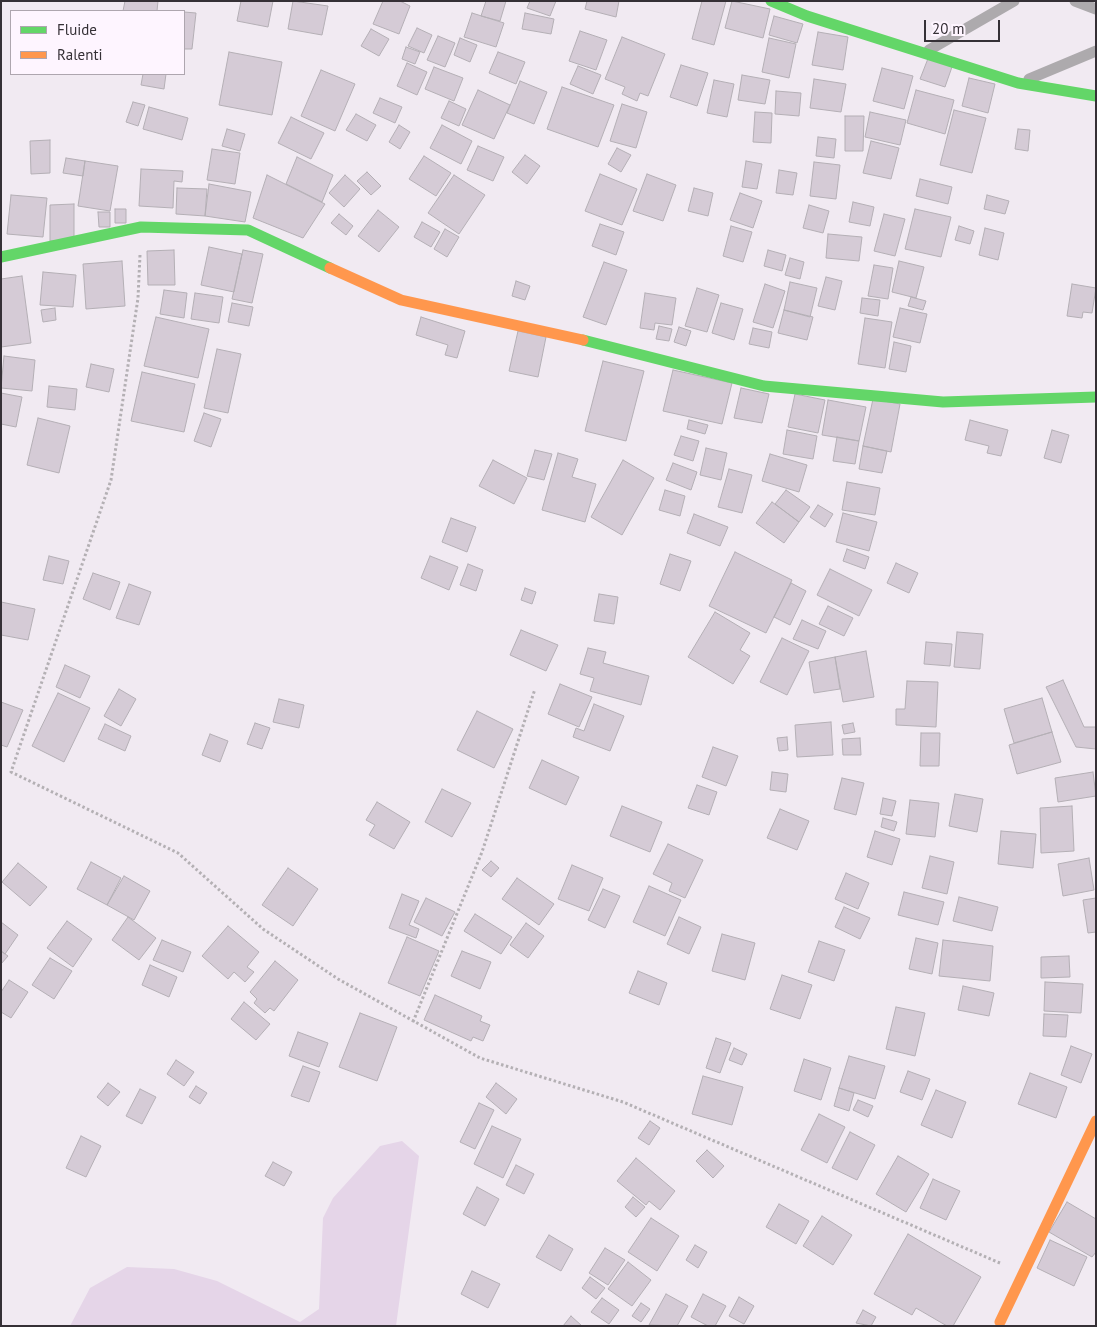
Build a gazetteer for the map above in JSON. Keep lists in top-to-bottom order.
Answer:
{
  "legend": ["Fluide", "Ralenti"],
  "scale_bar": "20 m"
}
